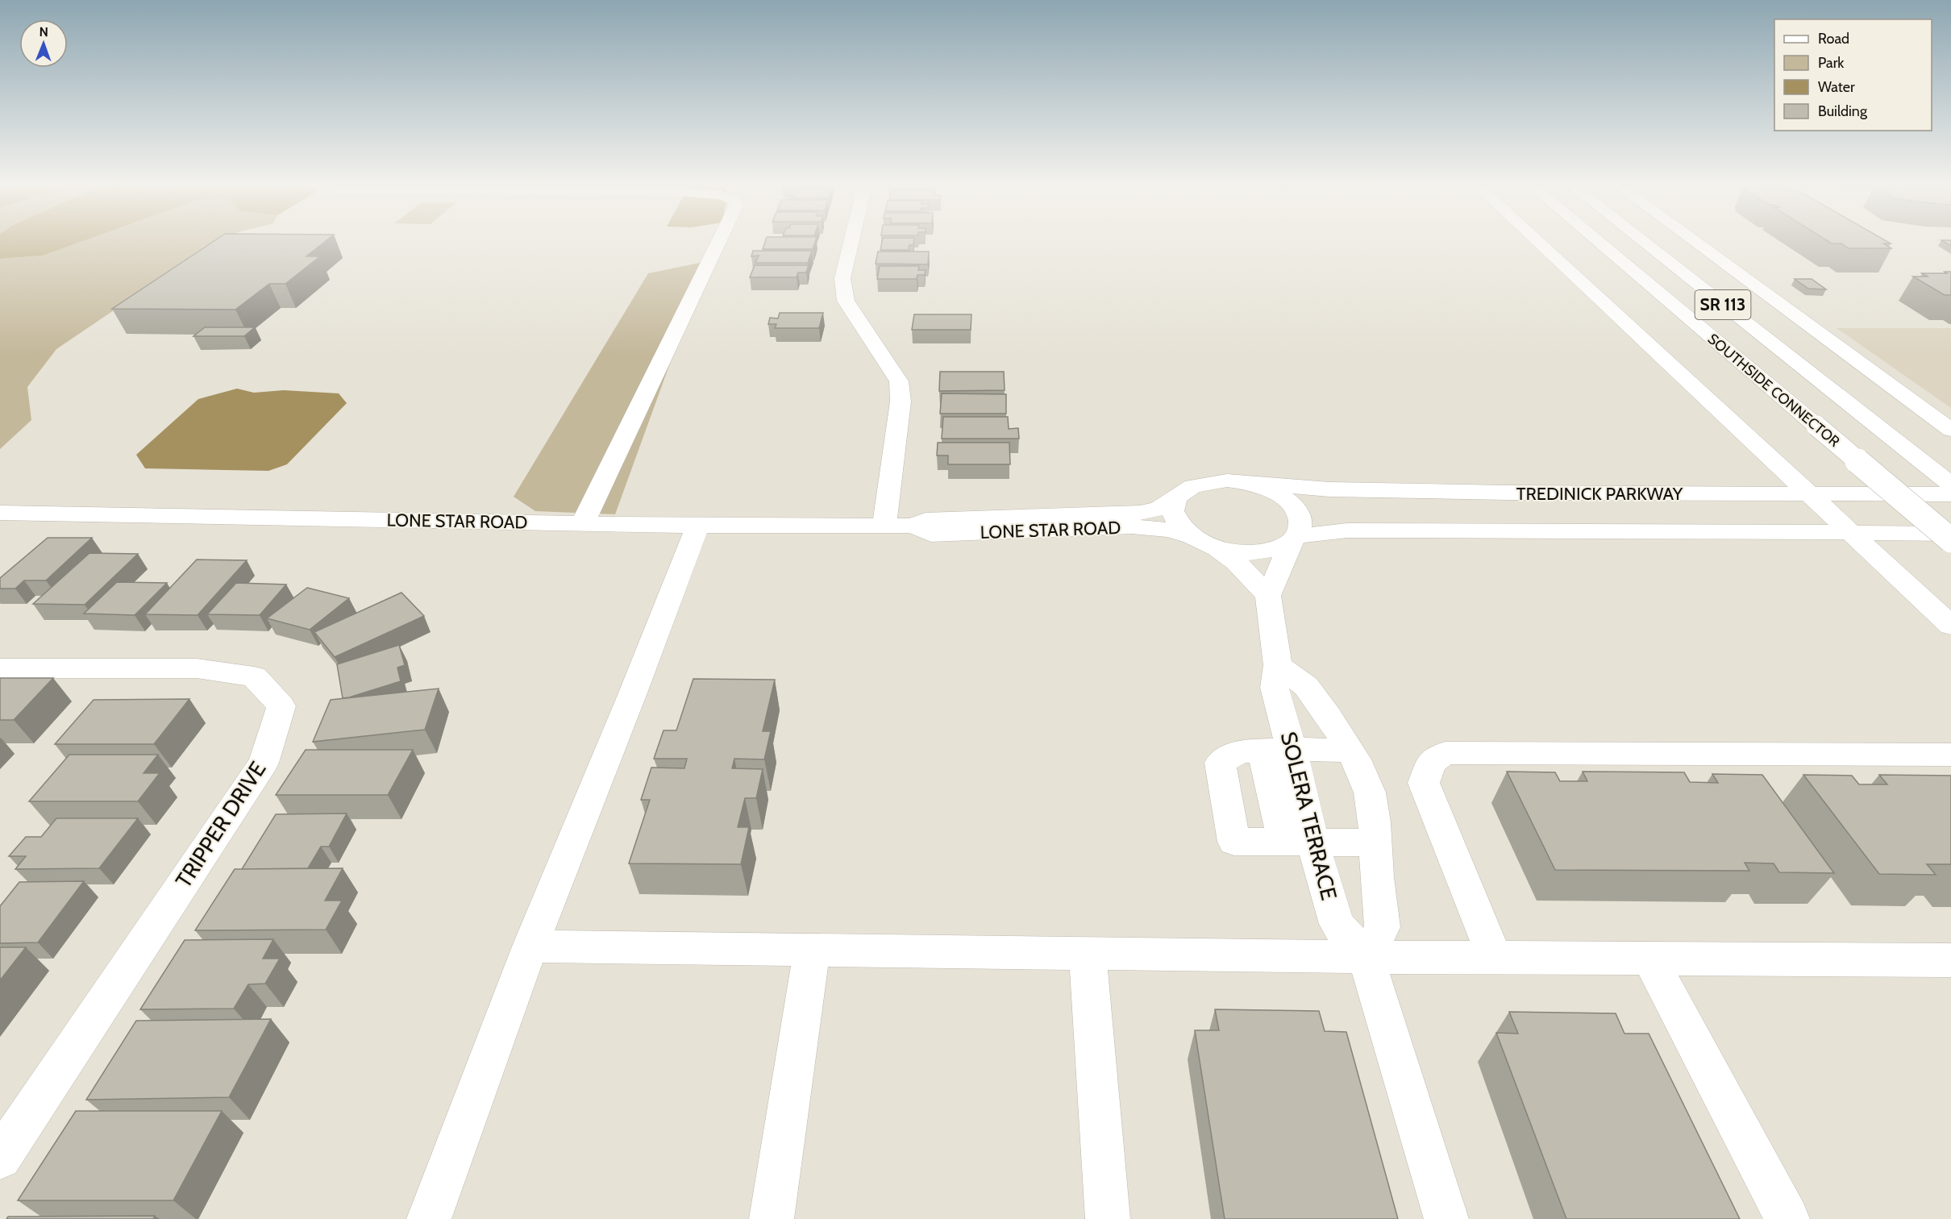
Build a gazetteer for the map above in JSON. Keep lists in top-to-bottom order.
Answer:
{
  "streets": {
    "main road": [
      "SR 113",
      "SOUTHSIDE CONNECTOR",
      "TREDINICK PARKWAY",
      "LONE STAR ROAD",
      "SOLERA TERRACE",
      "TRIPPER DRIVE"
    ]
  },
  "crossings": [
    ["TREDINICK PARKWAY", "LONE STAR ROAD"]
  ],
  "legend": [
    "Road",
    "Park",
    "Water",
    "Building"
  ],
  "north": "top"
}
